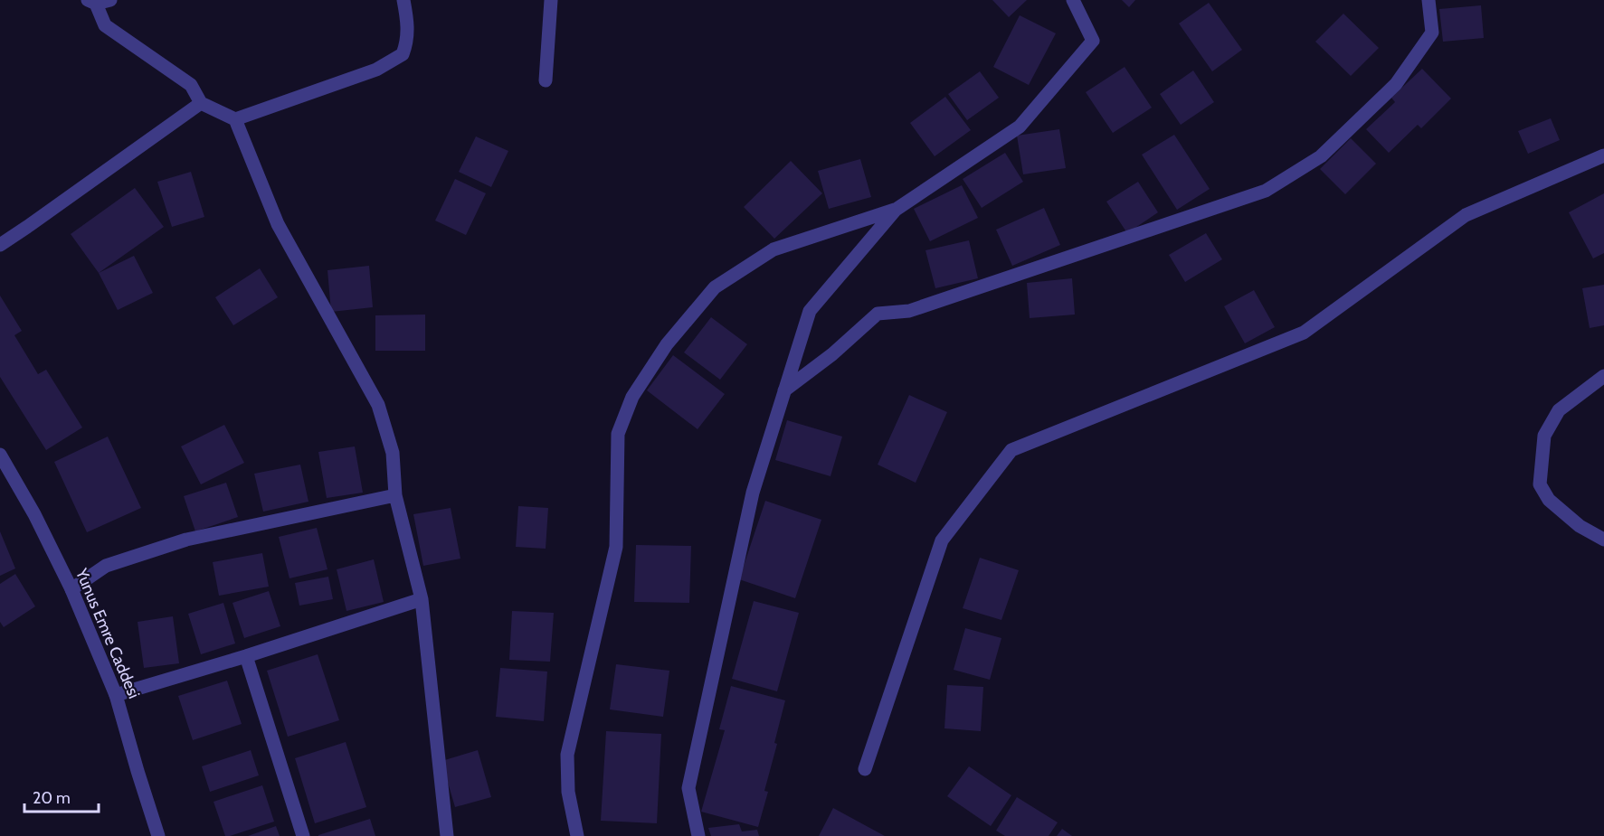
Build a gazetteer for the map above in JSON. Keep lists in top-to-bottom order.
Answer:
{
  "streets": {
    "street": ["Yunus Emre Caddesi"]
  },
  "scale_bar": "20 m"
}
